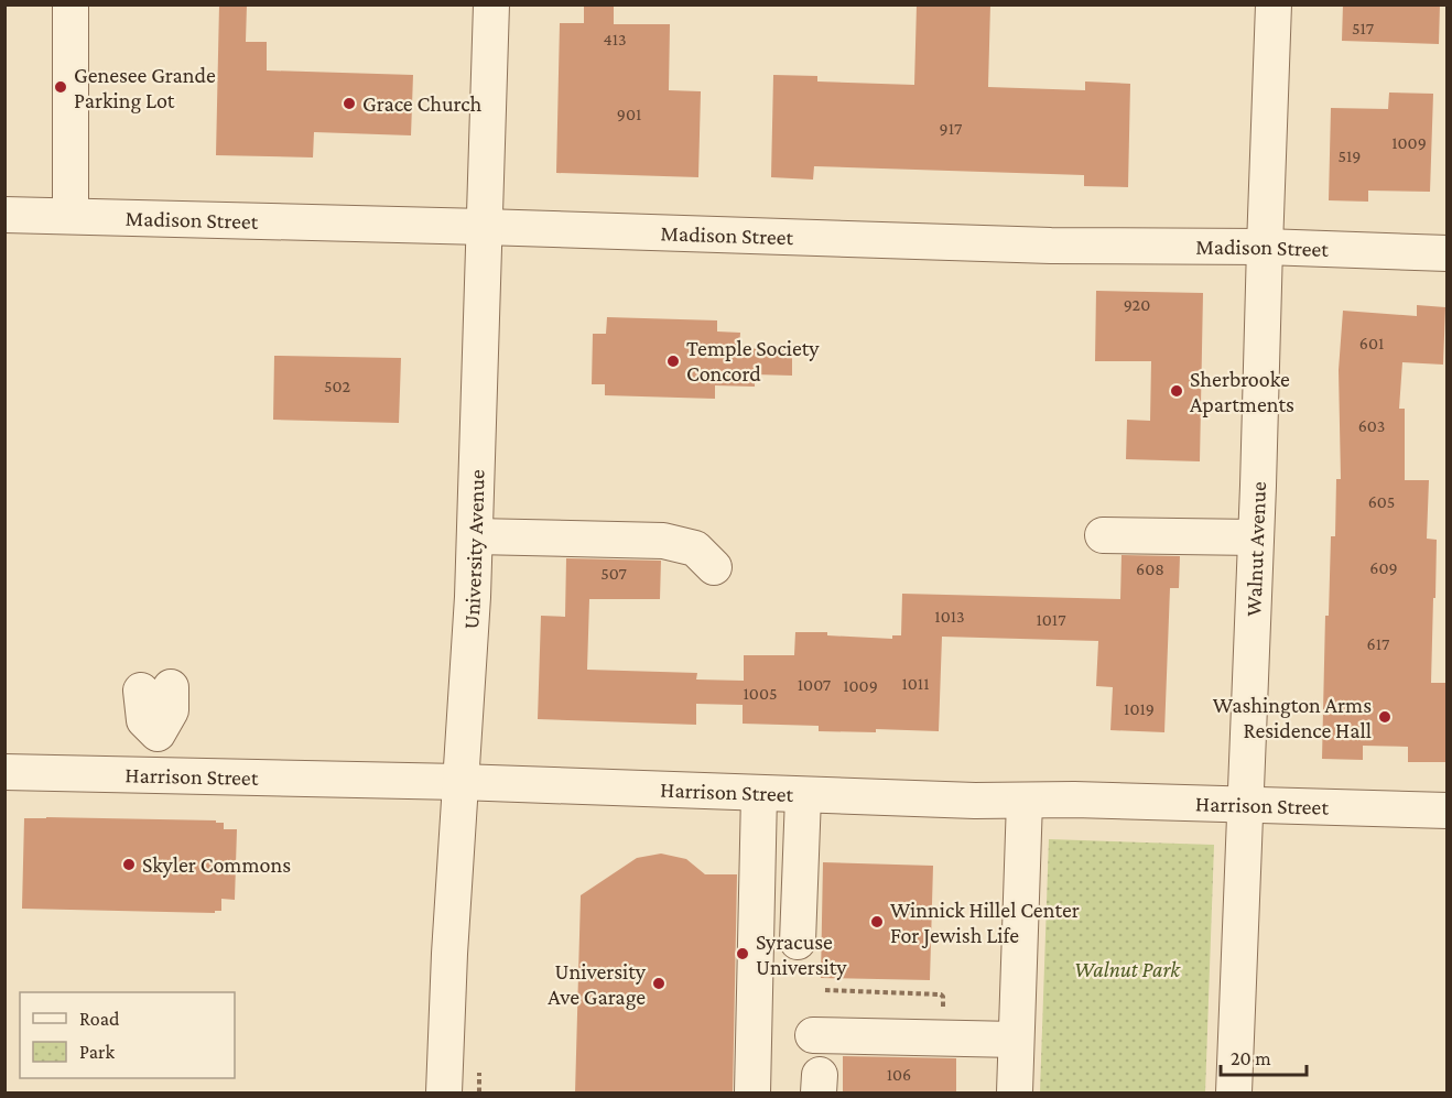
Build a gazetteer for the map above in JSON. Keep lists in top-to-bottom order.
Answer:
{
  "streets": {
    "street": [
      "Madison Street",
      "University Avenue",
      "Walnut Avenue",
      "Harrison Street"
    ]
  },
  "crossings": [
    ["Madison Street", "University Avenue"],
    ["Madison Street", "Walnut Avenue"],
    ["University Avenue", "Harrison Street"],
    ["Walnut Avenue", "Harrison Street"]
  ],
  "parks": ["Walnut Park"],
  "places": [
    "Genesee Grande Parking Lot",
    "Grace Church",
    "Temple Society Concord",
    "Sherbrooke Apartments",
    "Washington Arms Residence Hall",
    "Skyler Commons",
    "Winnick Hillel Center For Jewish Life",
    "Syracuse University",
    "University Ave Garage"
  ],
  "house_numbers": [
    "517",
    "413",
    "901",
    "917",
    "1009",
    "519",
    "920",
    "601",
    "502",
    "603",
    "605",
    "609",
    "608",
    "507",
    "1013",
    "1017",
    "617",
    "1011",
    "1007",
    "1009",
    "1005",
    "1019",
    "106"
  ],
  "legend": ["Road", "Park"],
  "scale_bar": "20 m"
}
